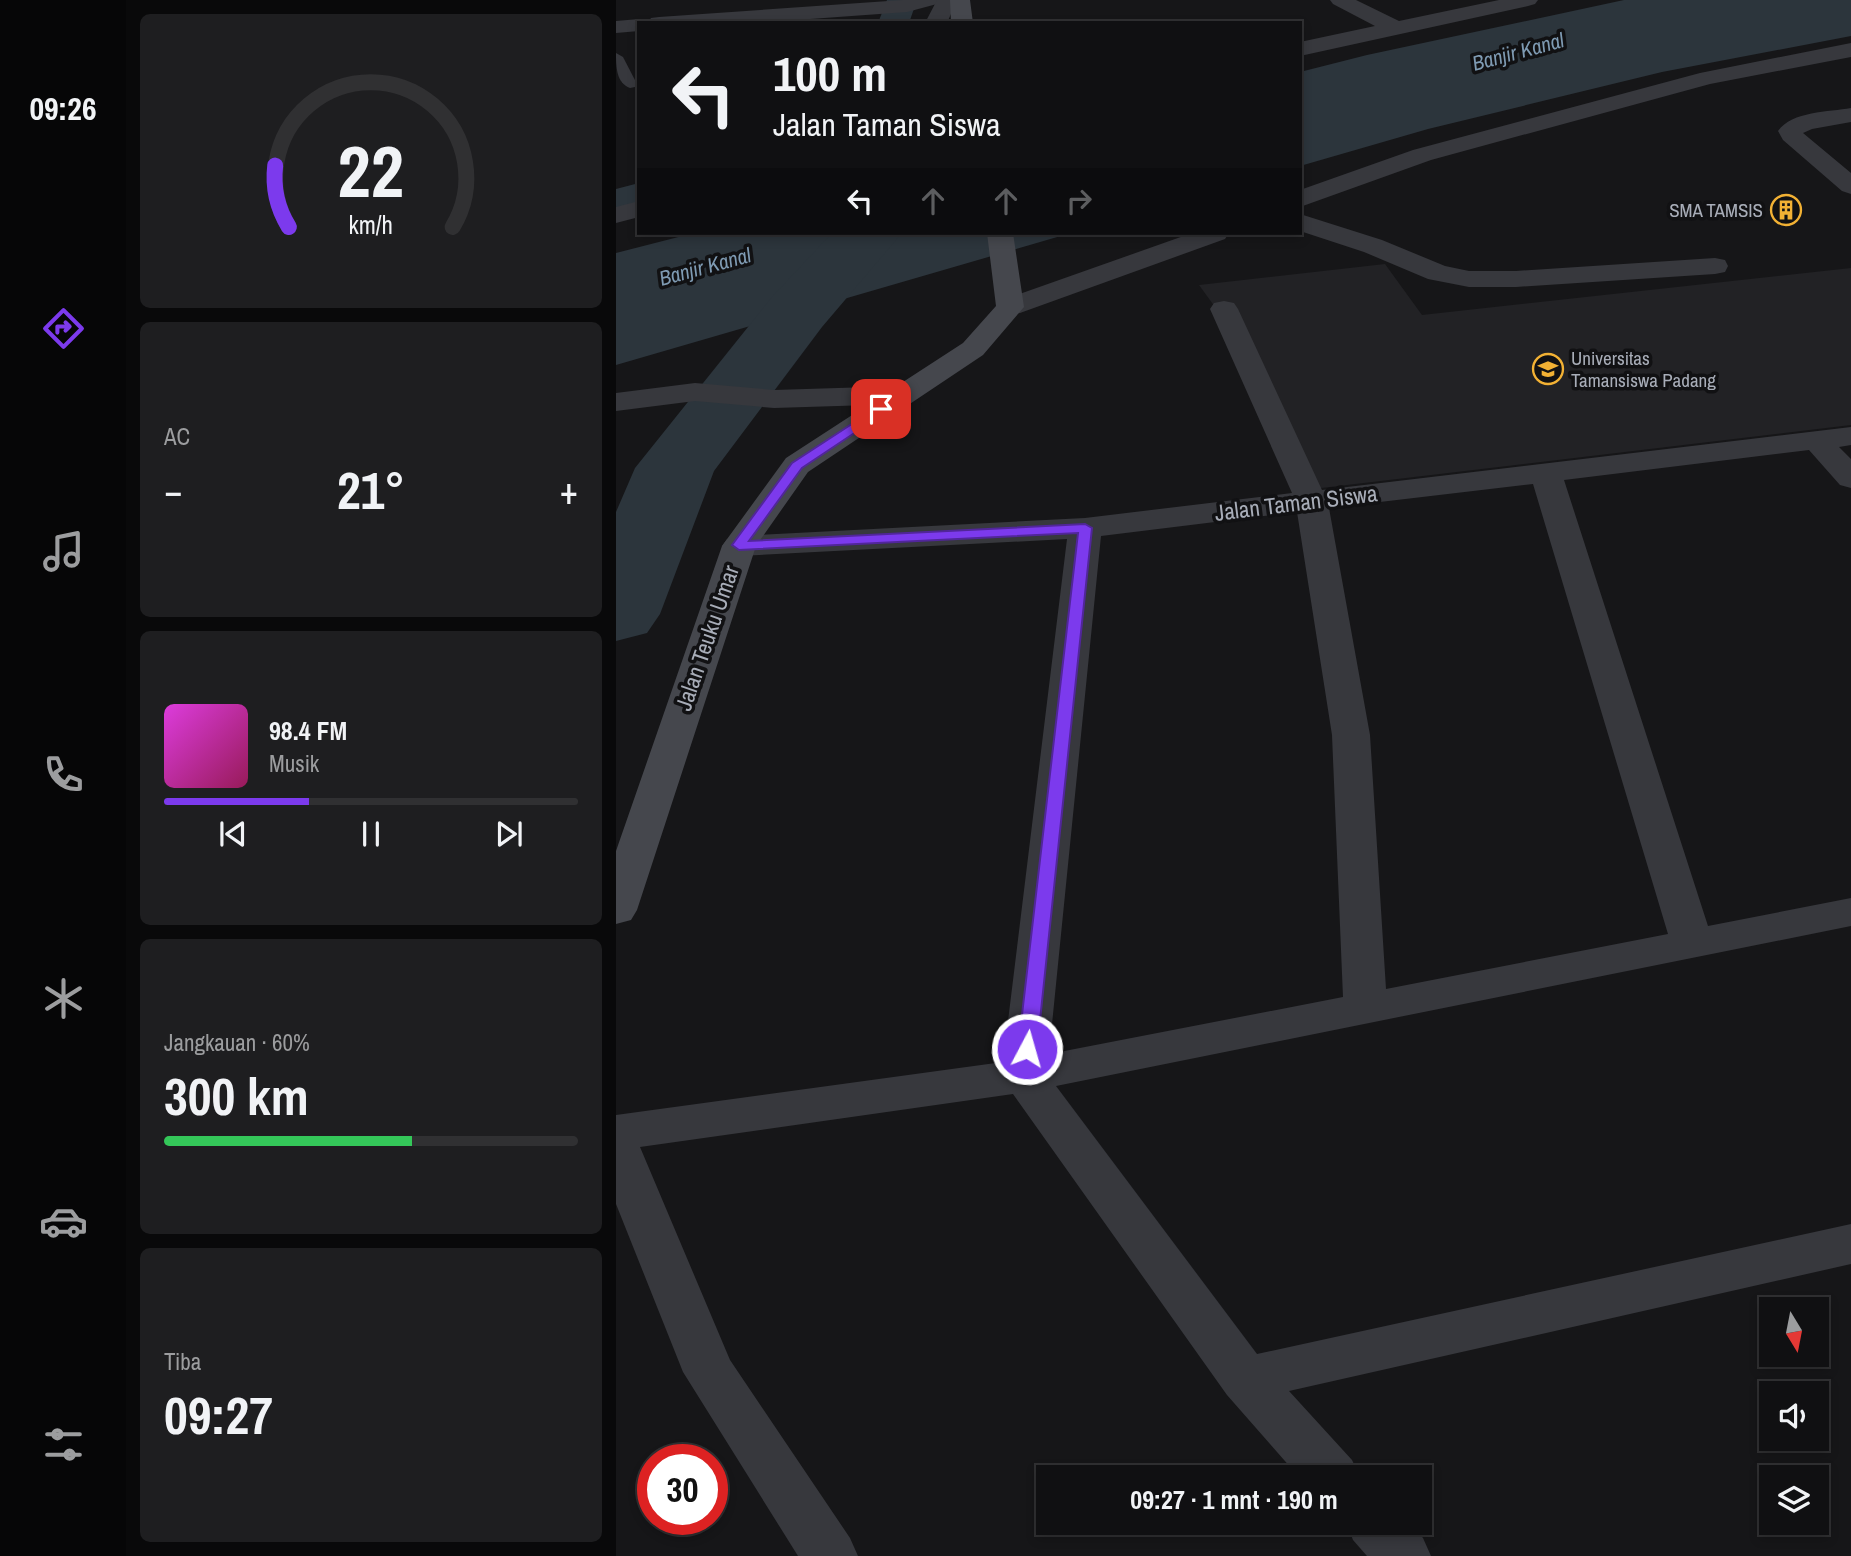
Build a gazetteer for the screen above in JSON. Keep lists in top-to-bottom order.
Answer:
{
  "streets": {
    "main road": ["Jalan Teuku Umar"],
    "street": ["Jalan Taman Siswa"]
  },
  "crossings": [
    ["Jalan Taman Siswa", "Jalan Teuku Umar"]
  ],
  "water": ["Banjir Kanal"],
  "places": {
    "building": ["SMA TAMSIS"],
    "school or university": ["Universitas Tamansiswa Padang"]
  },
  "north": "bottom",
  "page": {
    "tabs": "09:26",
    "turn": ["100 m", "Jalan Taman Siswa"],
    "tile": [
      "AC",
      ["Jangkauan · 60%", "300 km"],
      ["Tiba", "09:27"]
    ],
    "heat": ["−", "21°", "+"],
    "song": ["98.4 FM", "Musik"],
    "limit": "30",
    "trip": "09:27 · 1 mnt · 190 m",
    "gauge": ["22", "km/h"]
  }
}
